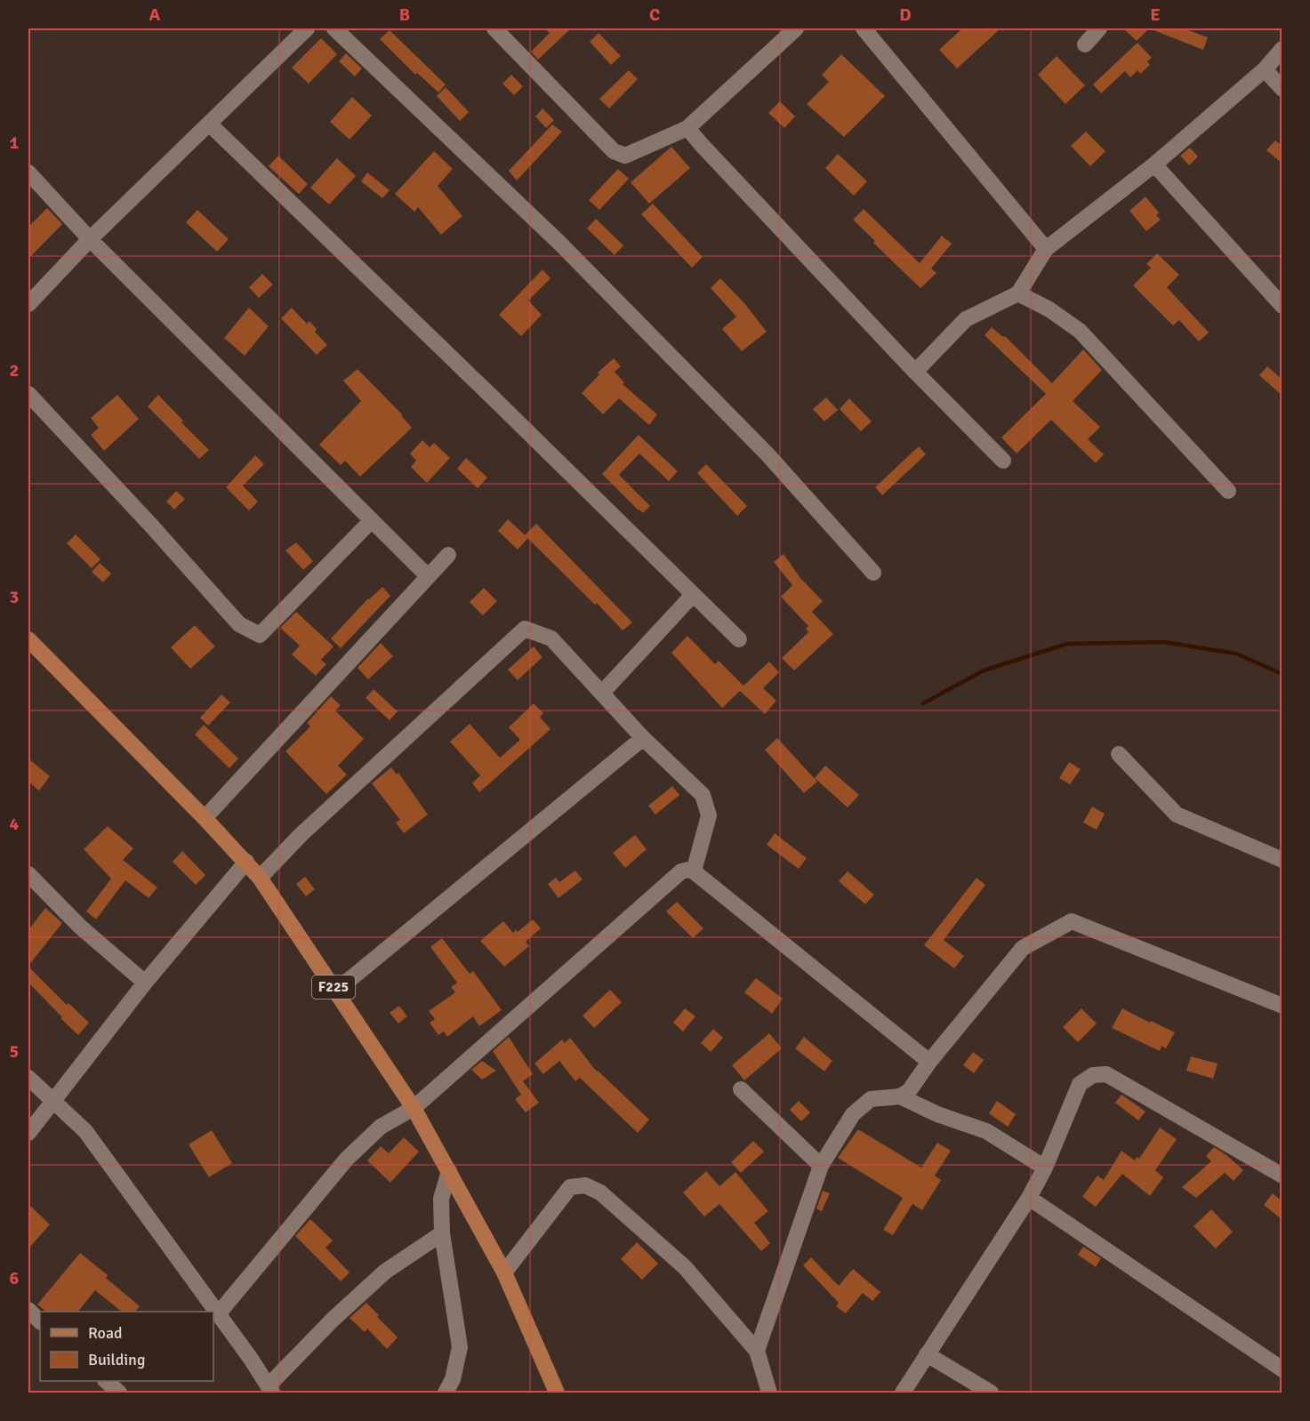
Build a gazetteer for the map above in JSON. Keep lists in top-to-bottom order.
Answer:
{
  "streets": {
    "main road": ["F225"]
  },
  "legend": ["Road", "Building"],
  "grid": {
    "columns": [
      "A",
      "B",
      "C",
      "D",
      "E"
    ],
    "rows": [
      "1",
      "2",
      "3",
      "4",
      "5",
      "6"
    ]
  }
}
